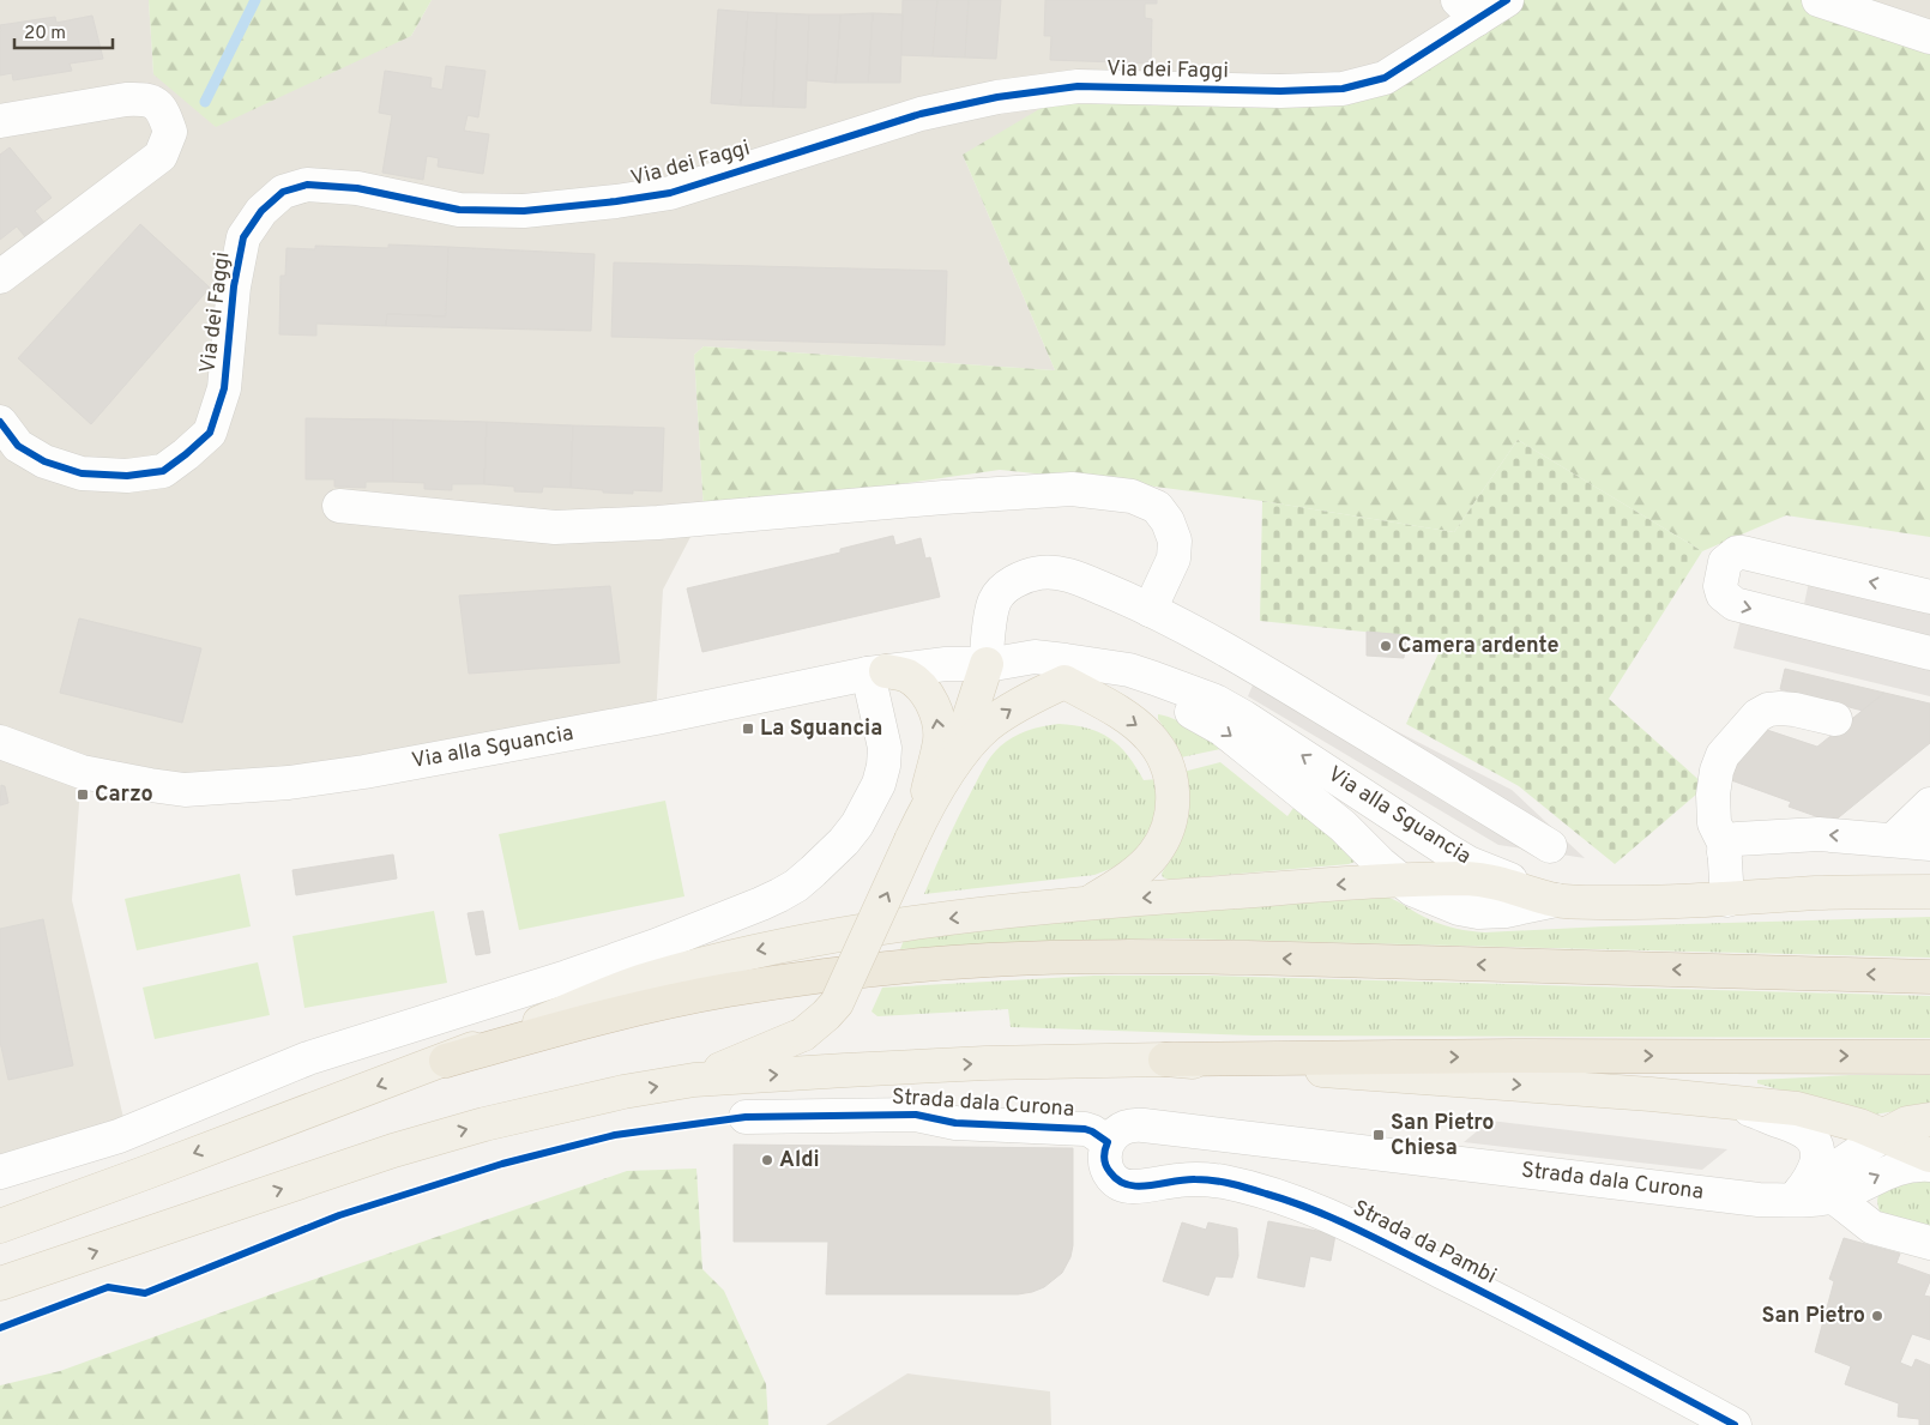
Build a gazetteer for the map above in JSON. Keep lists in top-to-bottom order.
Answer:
{
  "streets": {
    "main road": ["Via alla Sguancia"],
    "street": ["Via dei Faggi", "Strada dala Curona", "Strada da Pambi"]
  },
  "crossings": [
    ["Strada dala Curona", "Strada da Pambi"]
  ],
  "places": {
    "other": ["Camera ardente", "Aldi", "San Pietro"],
    "transit": ["La Sguancia", "Carzo", "San Pietro Chiesa"]
  },
  "scale_bar": "20 m"
}
